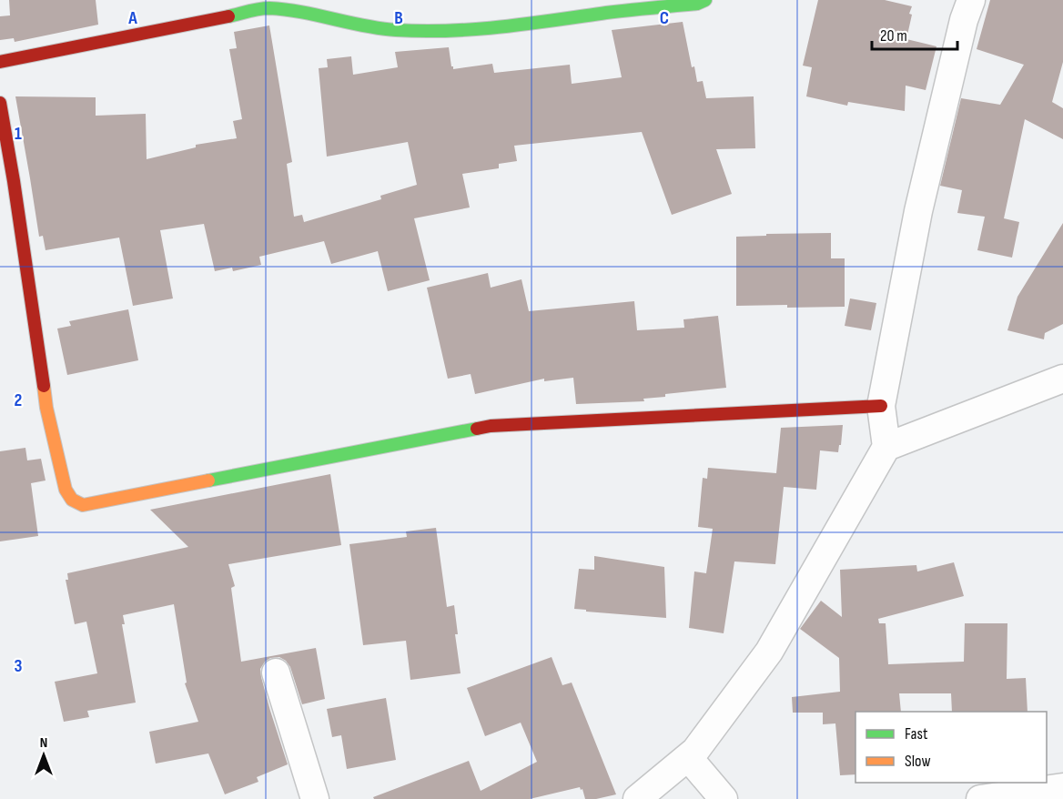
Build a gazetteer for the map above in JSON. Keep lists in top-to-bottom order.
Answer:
{
  "legend": ["Fast", "Slow"],
  "scale_bar": "20 m",
  "north": "top",
  "grid": {
    "columns": ["A", "B", "C"],
    "rows": ["1", "2", "3"]
  }
}
